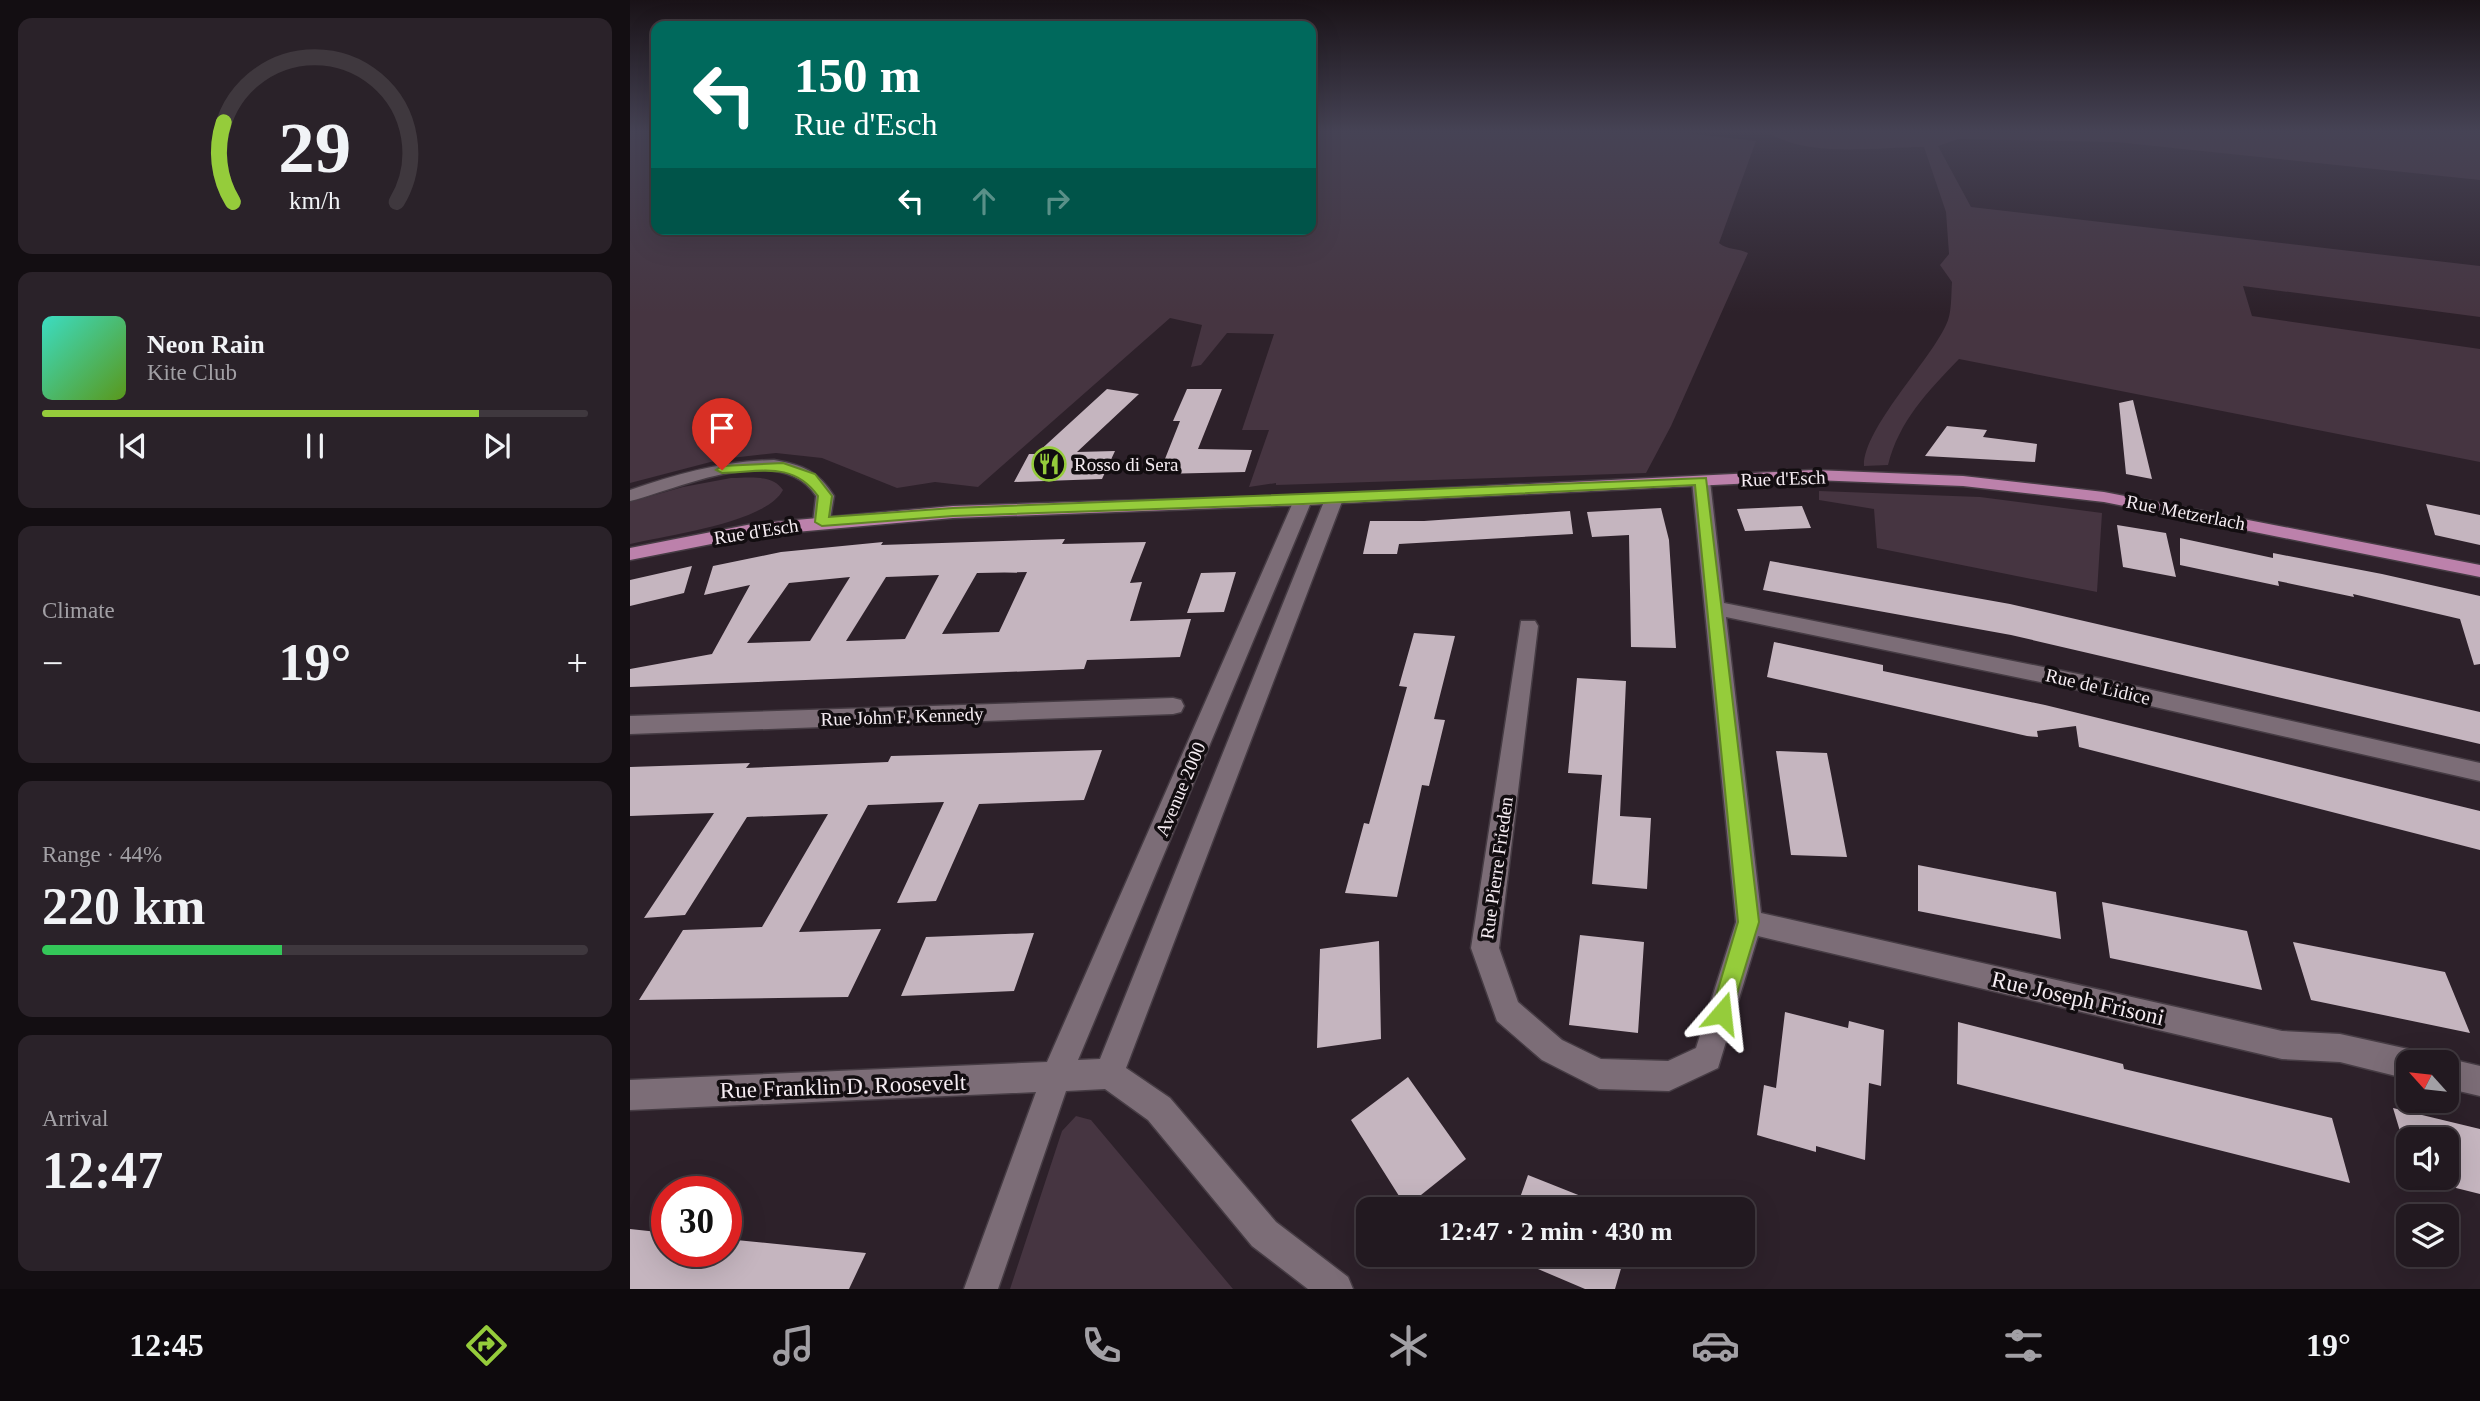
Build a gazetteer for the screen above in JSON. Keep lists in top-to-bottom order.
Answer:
{
  "streets": {
    "main road": ["Rue d'Esch", "Rue Metzerlach"],
    "street": [
      "Rue de Lidice",
      "Rue John F. Kennedy",
      "Avenue 2000",
      "Rue Pierre Frieden",
      "Rue Joseph Frisoni",
      "Rue Franklin D. Roosevelt"
    ]
  },
  "crossings": [
    ["Rue d'Esch", "Rue Metzerlach"],
    ["Rue d'Esch", "Avenue 2000"],
    ["Rue d'Esch", "Rue Pierre Frieden"],
    ["Rue de Lidice", "Rue Pierre Frieden"],
    ["Avenue 2000", "Rue Franklin D. Roosevelt"],
    ["Rue Pierre Frieden", "Rue Joseph Frisoni"]
  ],
  "places": {
    "restaurant": ["Rosso di Sera"]
  },
  "north": "top left",
  "page": {
    "turn": ["150 m", "Rue d'Esch"],
    "song": ["Neon Rain", "Kite Club"],
    "tile": [
      "Climate",
      ["Range · 44%", "220 km"],
      ["Arrival", "12:47"]
    ],
    "heat": ["−", "19°", "+"],
    "limit": "30",
    "trip": "12:47 · 2 min · 430 m",
    "tabs": ["12:45", "19°"],
    "gauge": ["29", "km/h"]
  }
}
